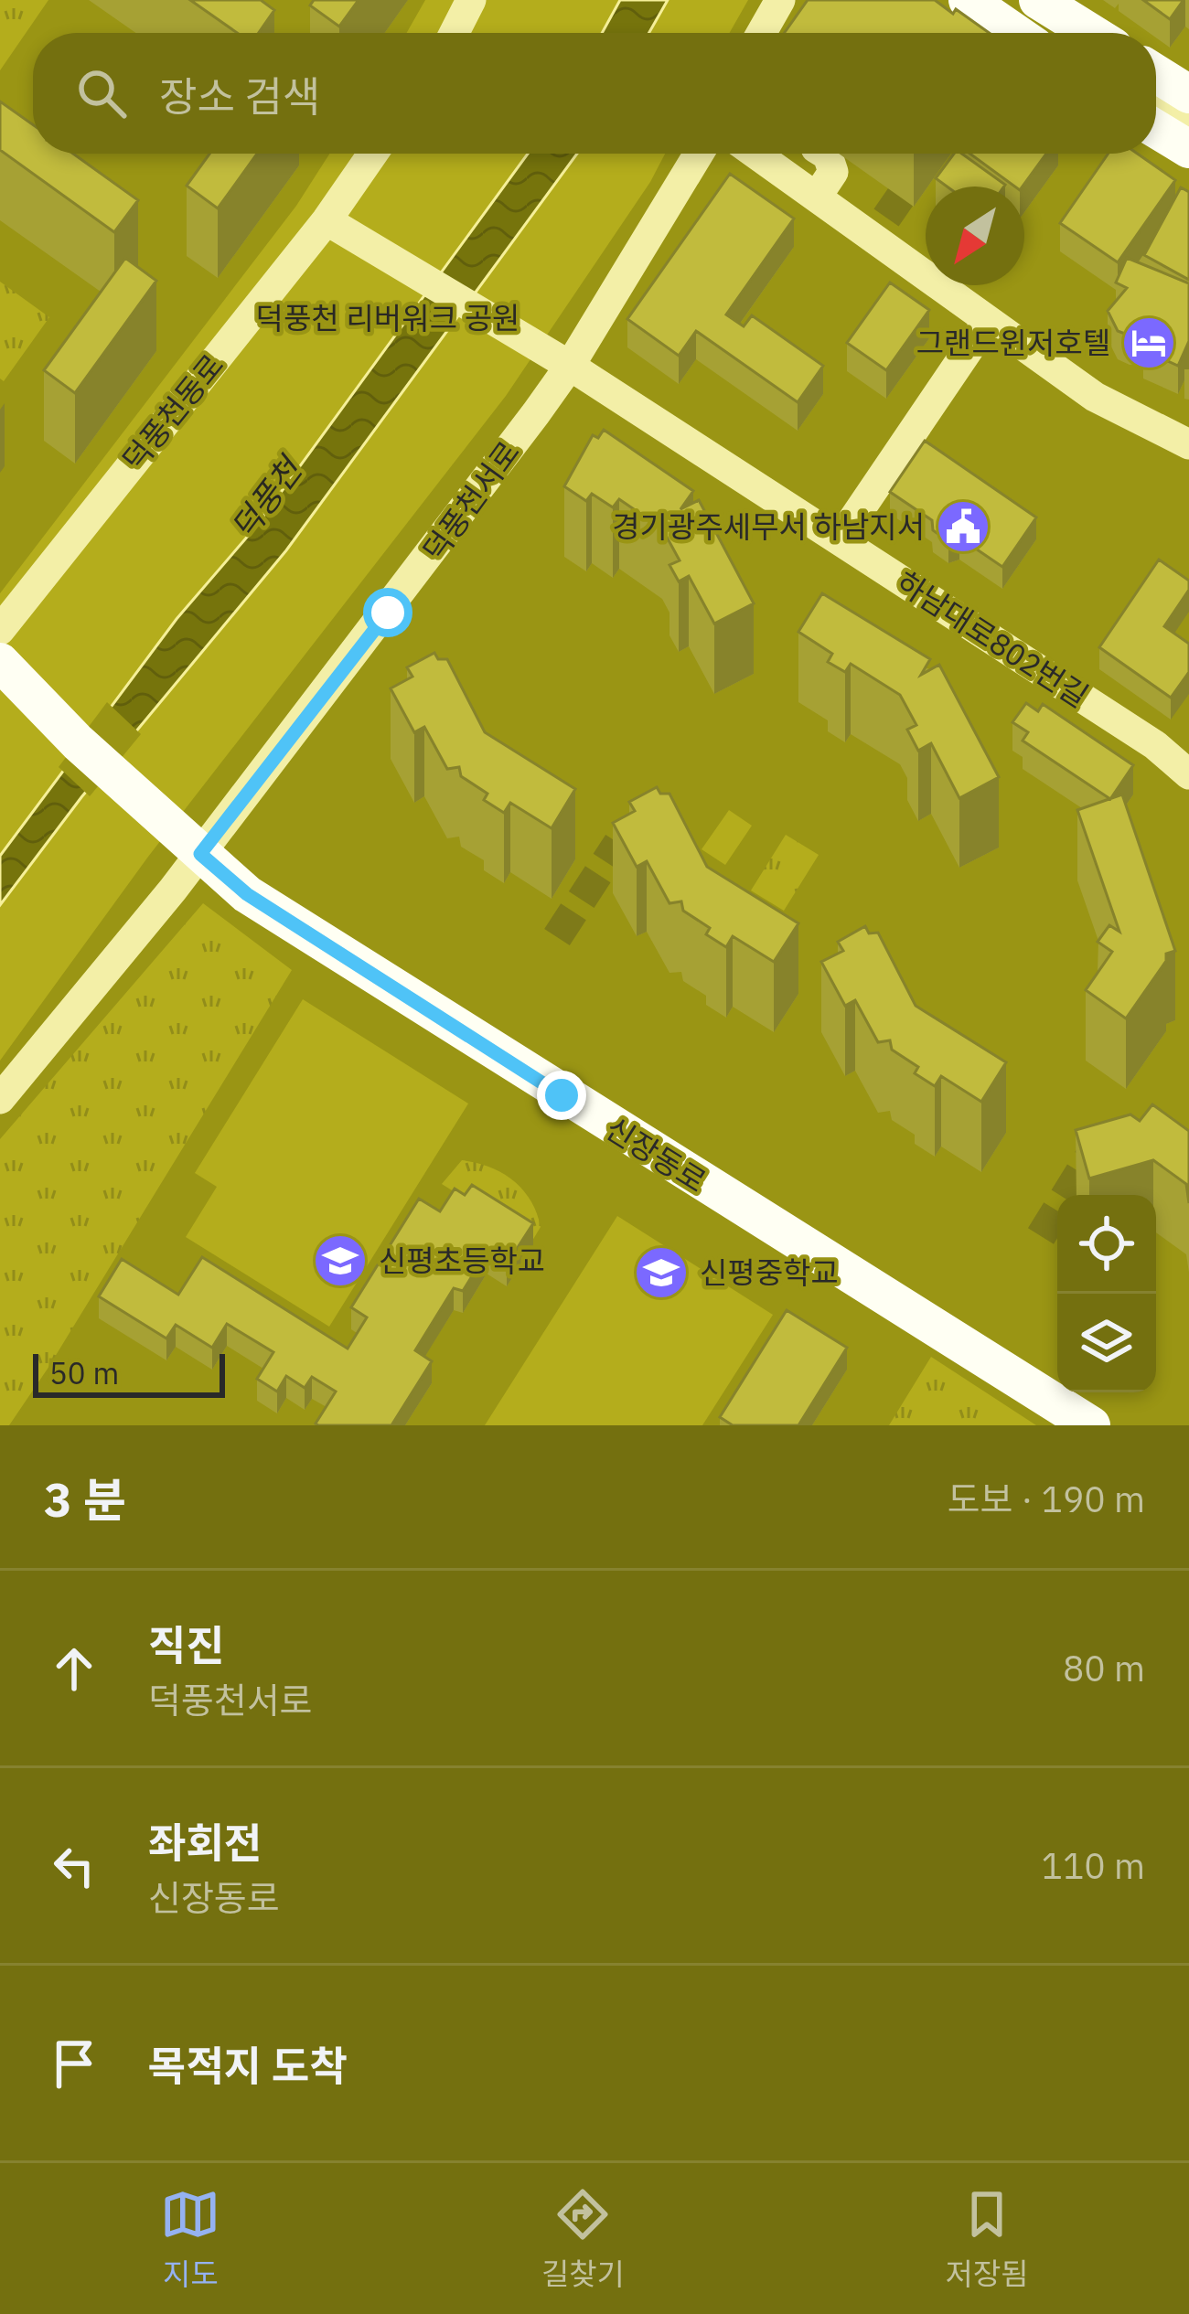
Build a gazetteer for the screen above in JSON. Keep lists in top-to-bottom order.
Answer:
{
  "streets": {
    "main road": ["신장동로"],
    "street": ["덕풍천동로", "덕풍천서로", "하남대로802번길"]
  },
  "crossings": [
    ["덕풍천동로", "하남대로802번길"],
    ["덕풍천서로", "하남대로802번길"],
    ["덕풍천서로", "신장동로"]
  ],
  "water": ["덕풍천"],
  "parks": ["덕풍천 리버워크 공원"],
  "places": {
    "hotel": ["그랜드윈저호텔"],
    "public building": ["경기광주세무서 하남지서"],
    "school or university": ["신평초등학교", "신평중학교"]
  },
  "scale_bar": "50 m",
  "north": "bottom left",
  "page": {
    "search": "장소 검색",
    "scale": "50 m",
    "heading": ["3 분", "도보 · 190 m"],
    "list": [
      ["직진", "덕풍천서로", "80 m"],
      ["좌회전", "신장동로", "110 m"],
      "목적지 도착"
    ],
    "nav": ["지도", "길찾기", "저장됨"]
  }
}
